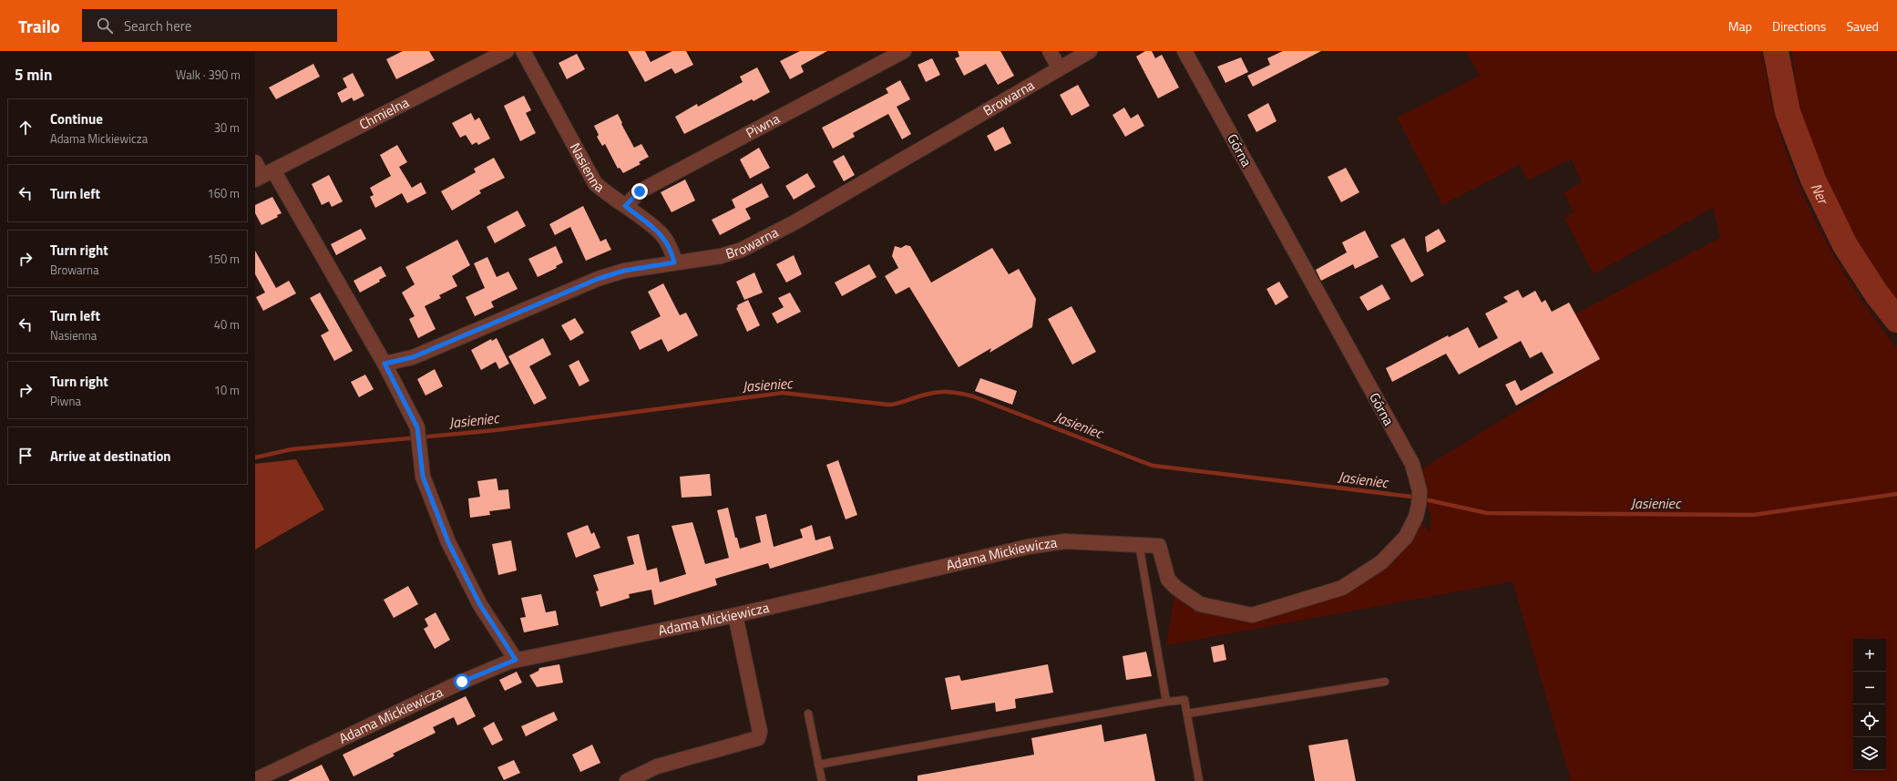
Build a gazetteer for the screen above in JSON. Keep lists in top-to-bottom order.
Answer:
{
  "streets": {
    "street": [
      "Browarna",
      "Chmielna",
      "Piwna",
      "Górna",
      "Nasienna",
      "Adama Mickiewicza"
    ]
  },
  "crossings": [
    ["Browarna", "Nasienna"],
    ["Piwna", "Nasienna"],
    ["Górna", "Adama Mickiewicza"]
  ],
  "water": ["Ner", "Jasieniec"],
  "page": {
    "header": "Trailo",
    "search": "Search here",
    "nav": ["Map", "Directions", "Saved"],
    "heading": ["5 min", "Walk · 390 m"],
    "list": [
      ["Continue", "Adama Mickiewicza", "30 m"],
      ["Turn left", "160 m"],
      ["Turn right", "Browarna", "150 m"],
      ["Turn left", "Nasienna", "40 m"],
      ["Turn right", "Piwna", "10 m"],
      "Arrive at destination"
    ],
    "map_buttons": ["+", "−"]
  }
}
